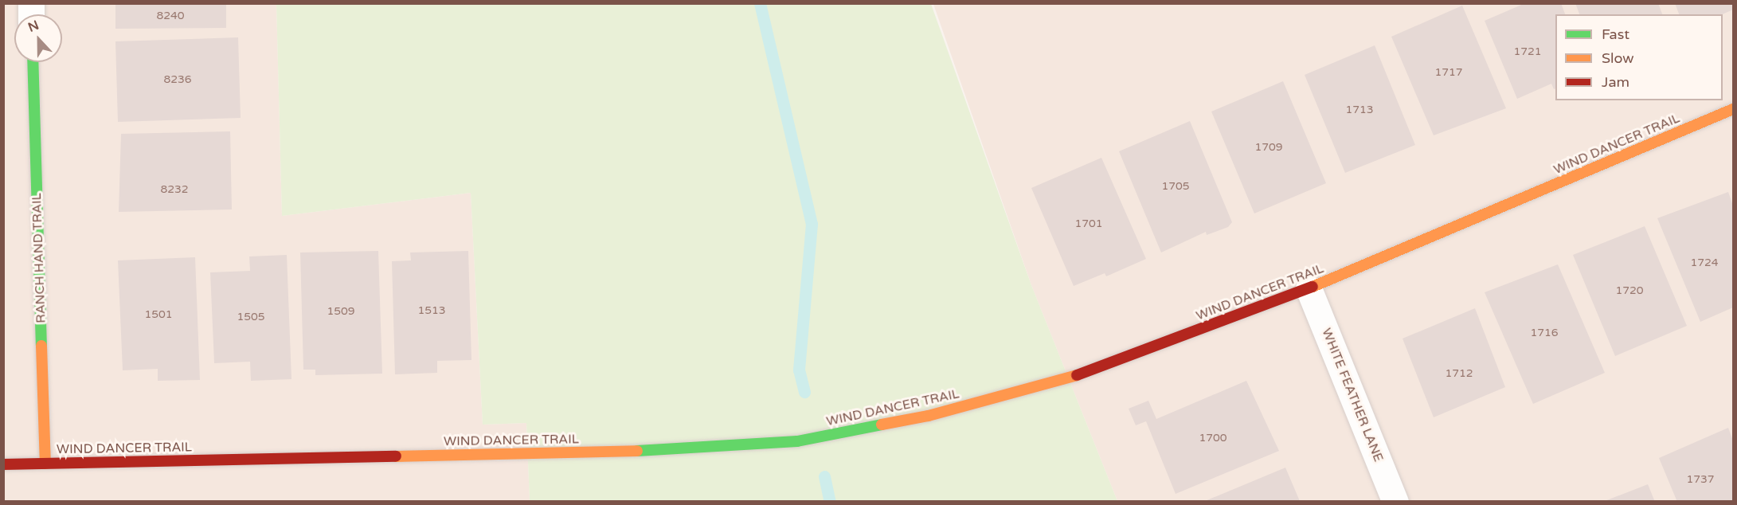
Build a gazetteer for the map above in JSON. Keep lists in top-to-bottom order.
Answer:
{
  "streets": {
    "street": ["WIND DANCER TRAIL", "RANCH HAND TRAIL", "WHITE FEATHER LANE"]
  },
  "crossings": [
    ["WIND DANCER TRAIL", "RANCH HAND TRAIL"],
    ["WIND DANCER TRAIL", "WHITE FEATHER LANE"]
  ],
  "house_numbers": [
    "8240",
    "1721",
    "1717",
    "8236",
    "1713",
    "1709",
    "1705",
    "8232",
    "1701",
    "1724",
    "1720",
    "1513",
    "1509",
    "1501",
    "1505",
    "1716",
    "1712",
    "1700",
    "1737"
  ],
  "legend": ["Fast", "Slow", "Jam"],
  "north": "top"
}
